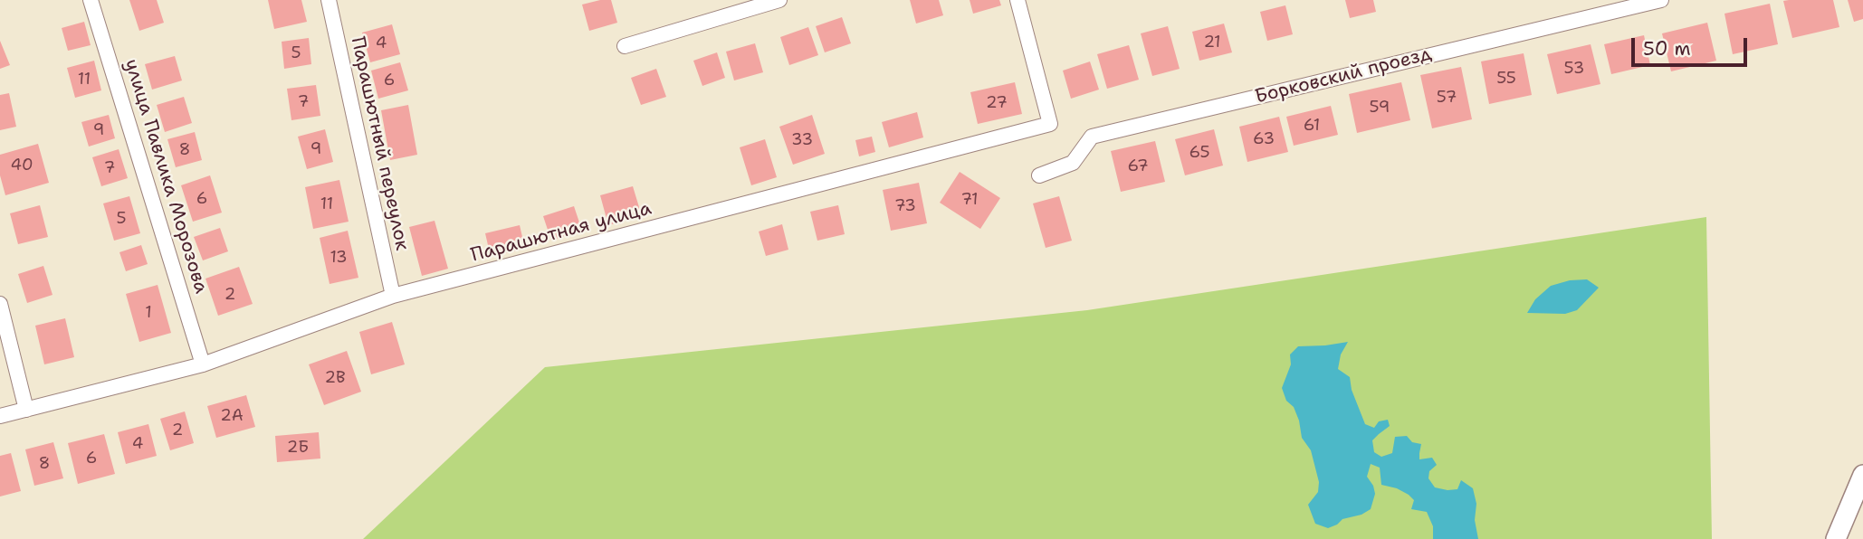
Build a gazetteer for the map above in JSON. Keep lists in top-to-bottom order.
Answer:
{
  "streets": {
    "street": [
      "Борковский проезд",
      "Парашютный переулок",
      "улица Павлика Морозова",
      "Парашютная улица"
    ]
  },
  "crossings": [
    ["Парашютный переулок", "Парашютная улица"],
    ["улица Павлика Морозова", "Парашютная улица"]
  ],
  "house_numbers": [
    "21",
    "4",
    "5",
    "53",
    "55",
    "11",
    "6",
    "57",
    "7",
    "27",
    "59",
    "61",
    "9",
    "63",
    "33",
    "9",
    "8",
    "65",
    "40",
    "67",
    "7",
    "6",
    "71",
    "11",
    "73",
    "5",
    "13",
    "2",
    "1",
    "2В",
    "2А",
    "2",
    "4",
    "2Б",
    "6",
    "8"
  ],
  "scale_bar": "50 m"
}
